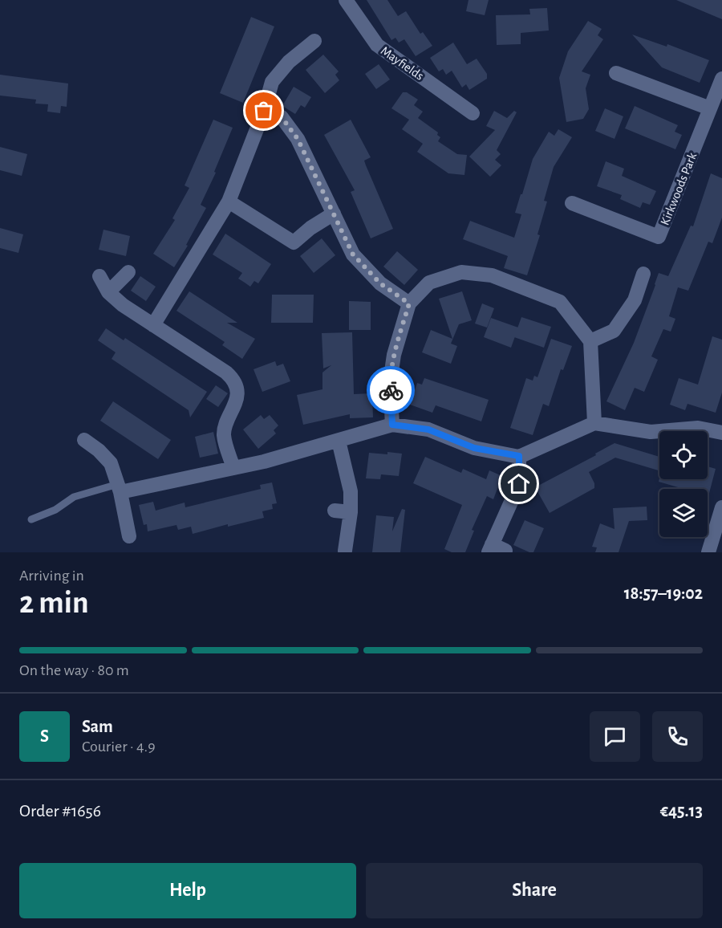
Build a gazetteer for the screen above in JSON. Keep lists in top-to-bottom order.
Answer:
{
  "streets": {
    "street": ["Mayfields", "Kirkwoods Park"]
  },
  "page": {
    "heading": ["2 min", "Arriving in", "18:57–19:02"],
    "panel": [
      "Sam",
      "Courier · 4.9",
      "Order #1656",
      "€45.13"
    ],
    "bar": "On the way · 80 m",
    "round": "S",
    "buttons": ["Help", "Share"]
  }
}
